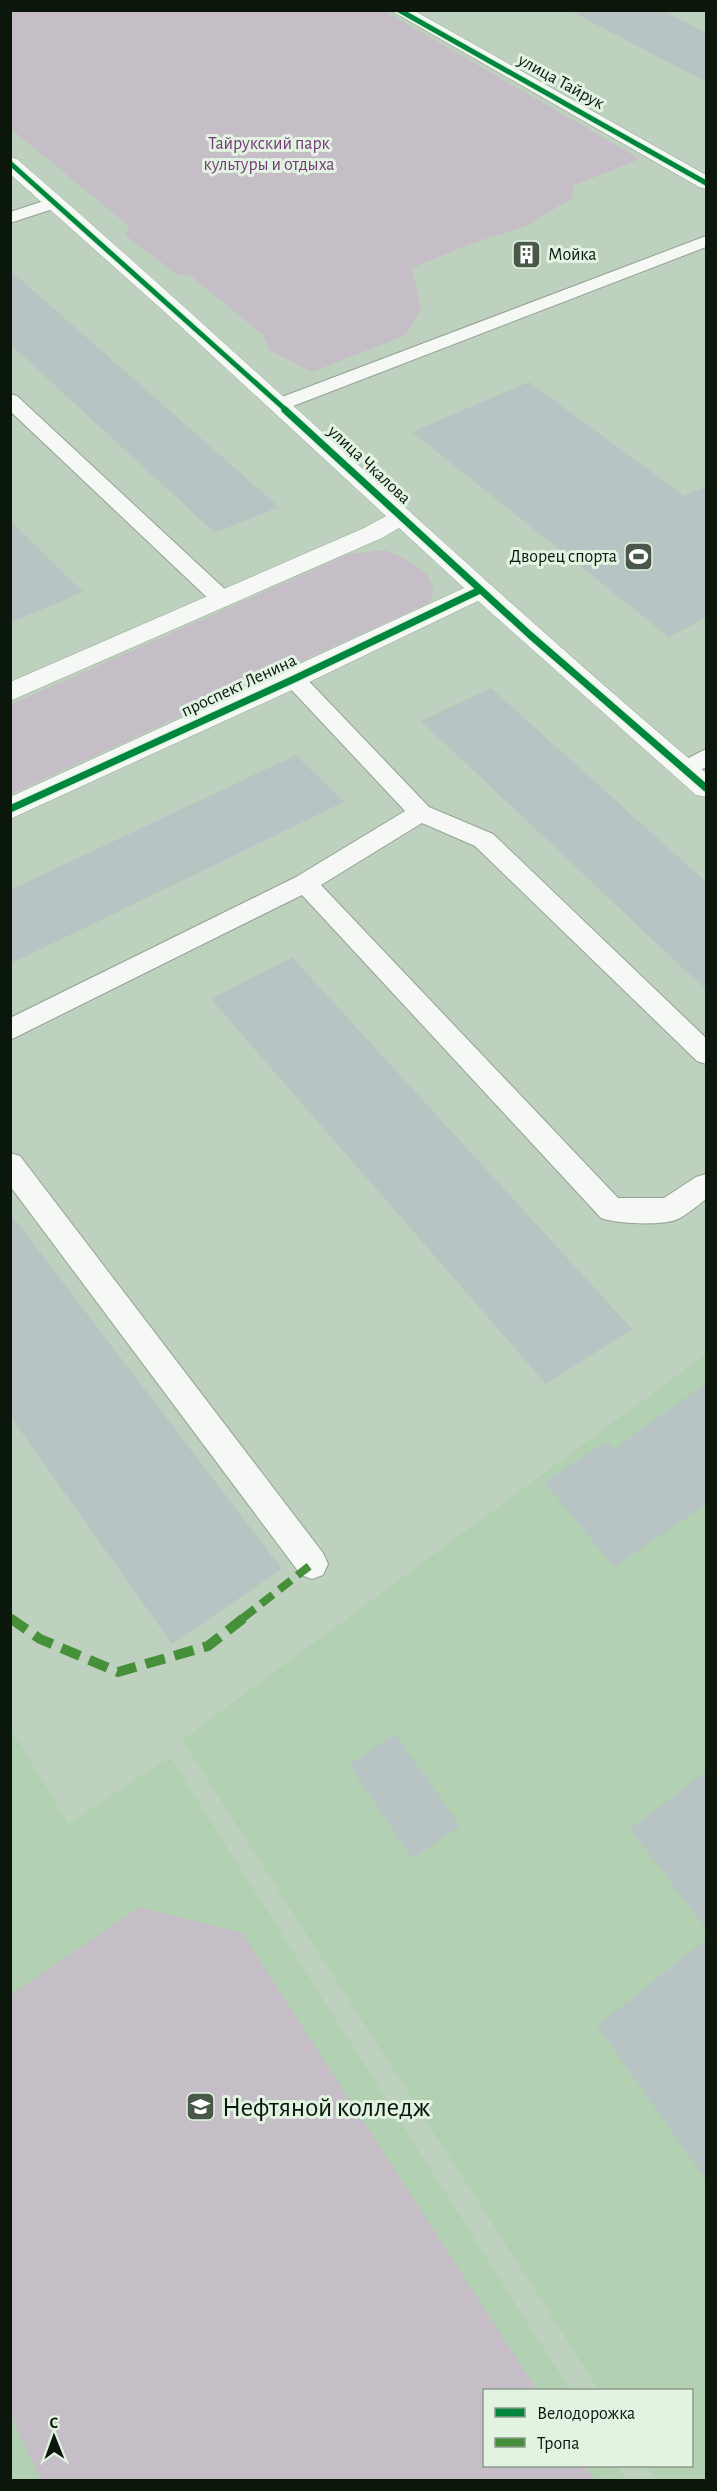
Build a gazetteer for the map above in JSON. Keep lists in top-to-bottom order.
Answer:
{
  "streets": {
    "street": ["улица Тайрук", "улица Чкалова", "проспект Ленина"]
  },
  "crossings": [
    ["улица Чкалова", "проспект Ленина"]
  ],
  "parks": ["Тайрукский парк культуры и отдыха"],
  "places": {
    "building": ["Мойка"],
    "sports": ["Дворец спорта"],
    "school or university": ["Нефтяной колледж"]
  },
  "legend": ["Велодорожка", "Тропа"],
  "north": "top"
}
